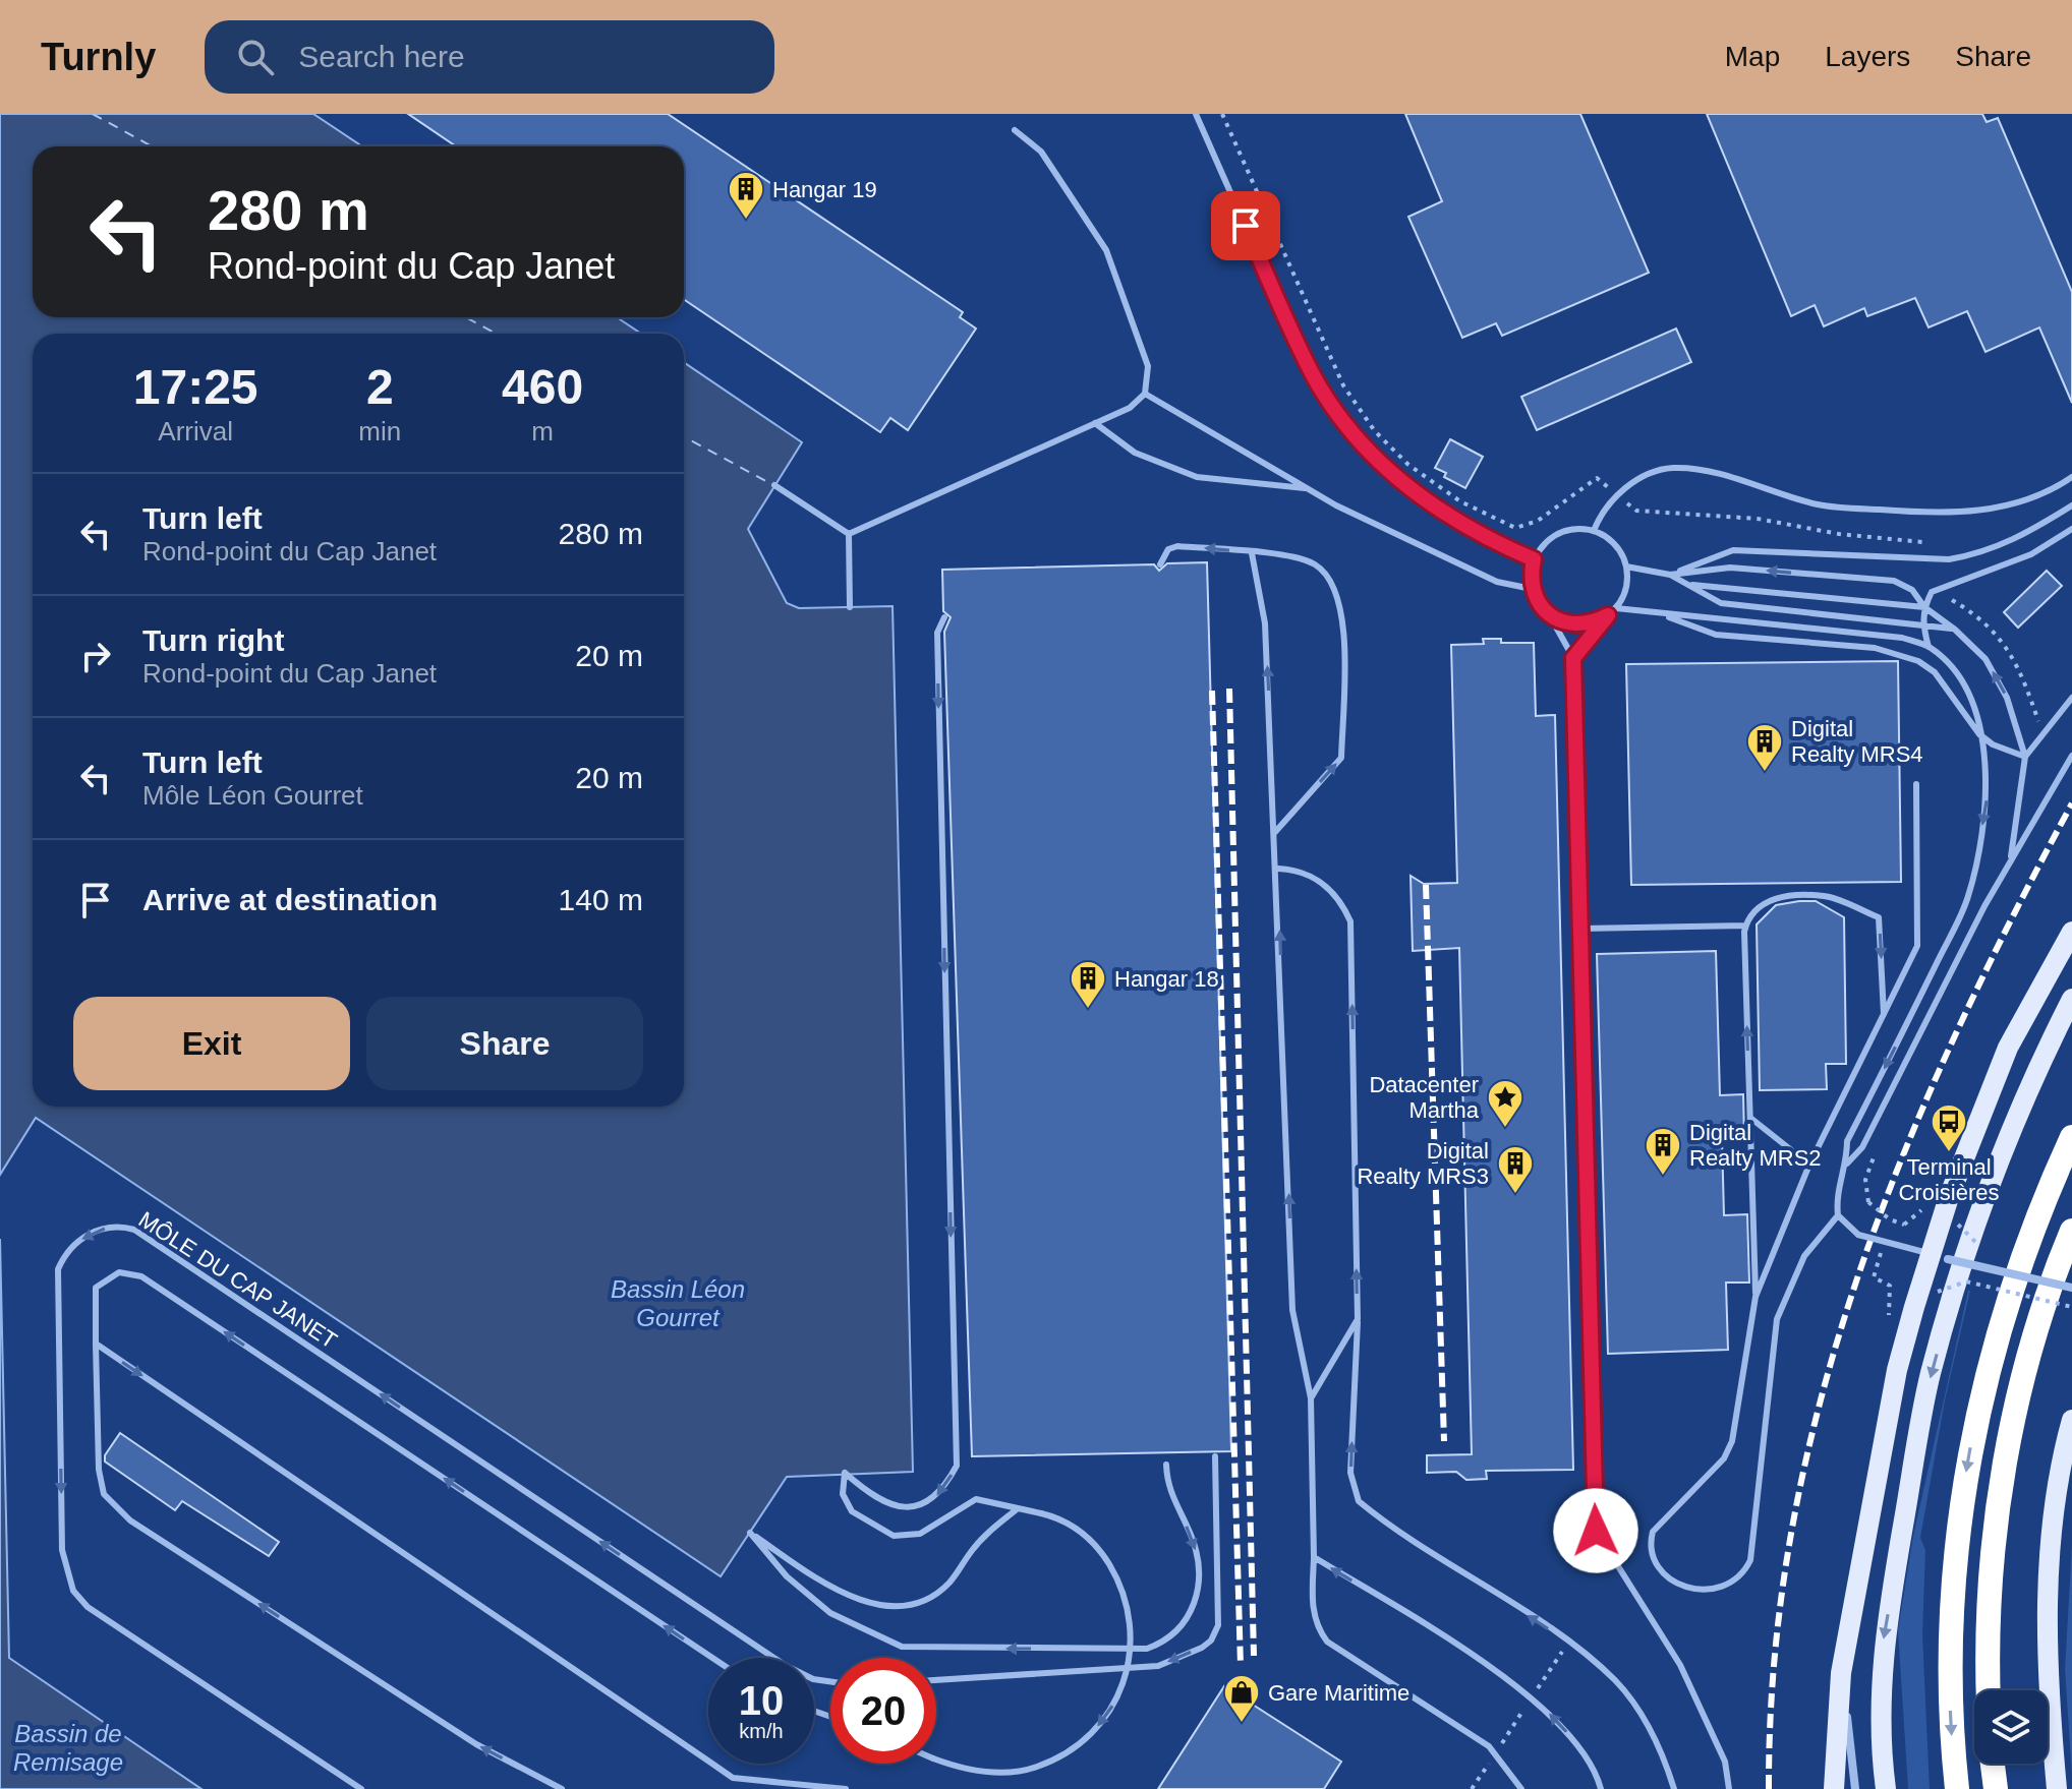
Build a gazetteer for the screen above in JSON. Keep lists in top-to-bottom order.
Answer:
{
  "streets": {
    "lane": ["MÔLE DU CAP JANET"]
  },
  "water": ["Bassin Léon Gourret", "Bassin de Remisage"],
  "places": {
    "building": [
      "Hangar 19",
      "Digital Realty MRS4",
      "Hangar 18",
      "Digital Realty MRS2",
      "Digital Realty MRS3"
    ],
    "place": ["Datacenter Martha"],
    "bus stop": ["Terminal Croisières"],
    "shop": ["Gare Maritime"]
  },
  "page": {
    "header": "Turnly",
    "search": "Search here",
    "nav": ["Map", "Layers", "Share"],
    "turn": ["280 m", "Rond-point du Cap Janet"],
    "eta": [
      "17:25",
      "Arrival",
      "2",
      "min",
      "460",
      "m"
    ],
    "list": [
      {
        "name": "Turn left",
        "note": "Rond-point du Cap Janet",
        "value": "280 m"
      },
      {
        "name": "Turn right",
        "note": "Rond-point du Cap Janet",
        "value": "20 m"
      },
      {
        "name": "Turn left",
        "note": "Môle Léon Gourret",
        "value": "20 m"
      },
      {
        "name": "Arrive at destination",
        "value": "140 m"
      }
    ],
    "buttons": ["Exit", "Share"],
    "speed": "10 km/h",
    "limit": "20"
  }
}
